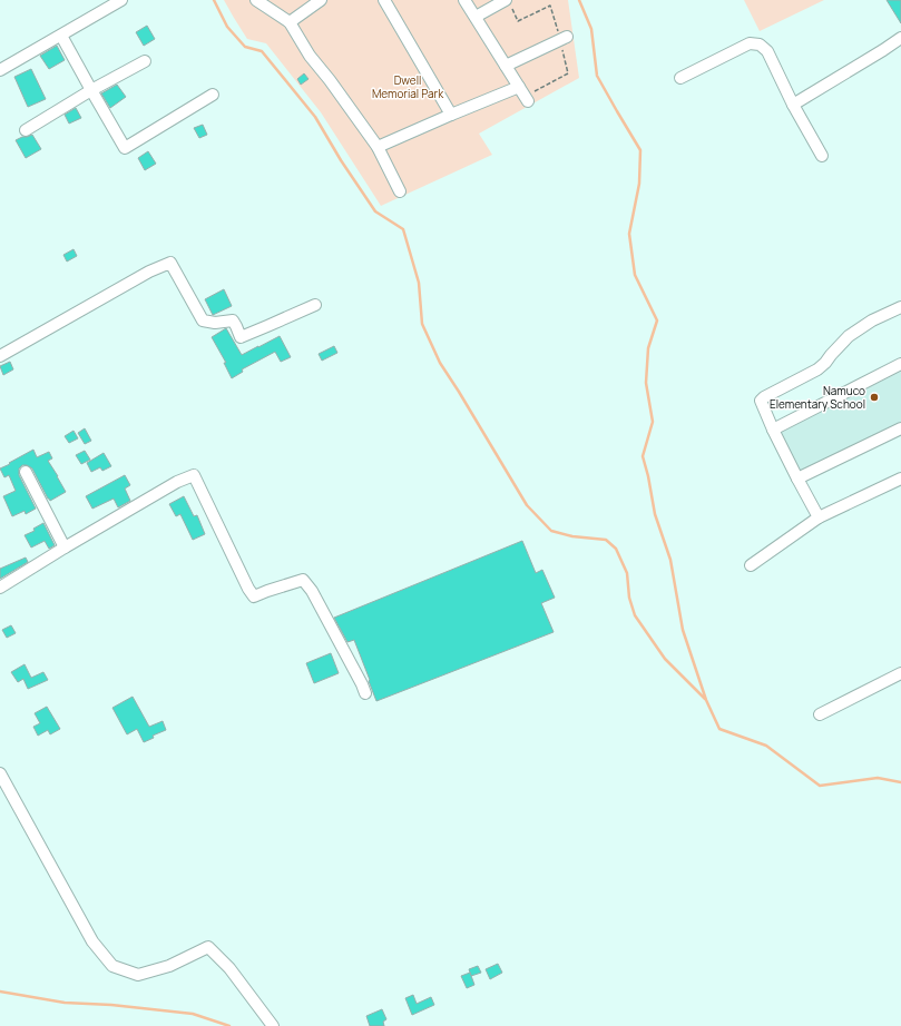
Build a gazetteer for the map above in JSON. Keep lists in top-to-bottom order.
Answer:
{
  "parks": ["Dwell Memorial Park"],
  "places": ["Namuco Elementary School"]
}
